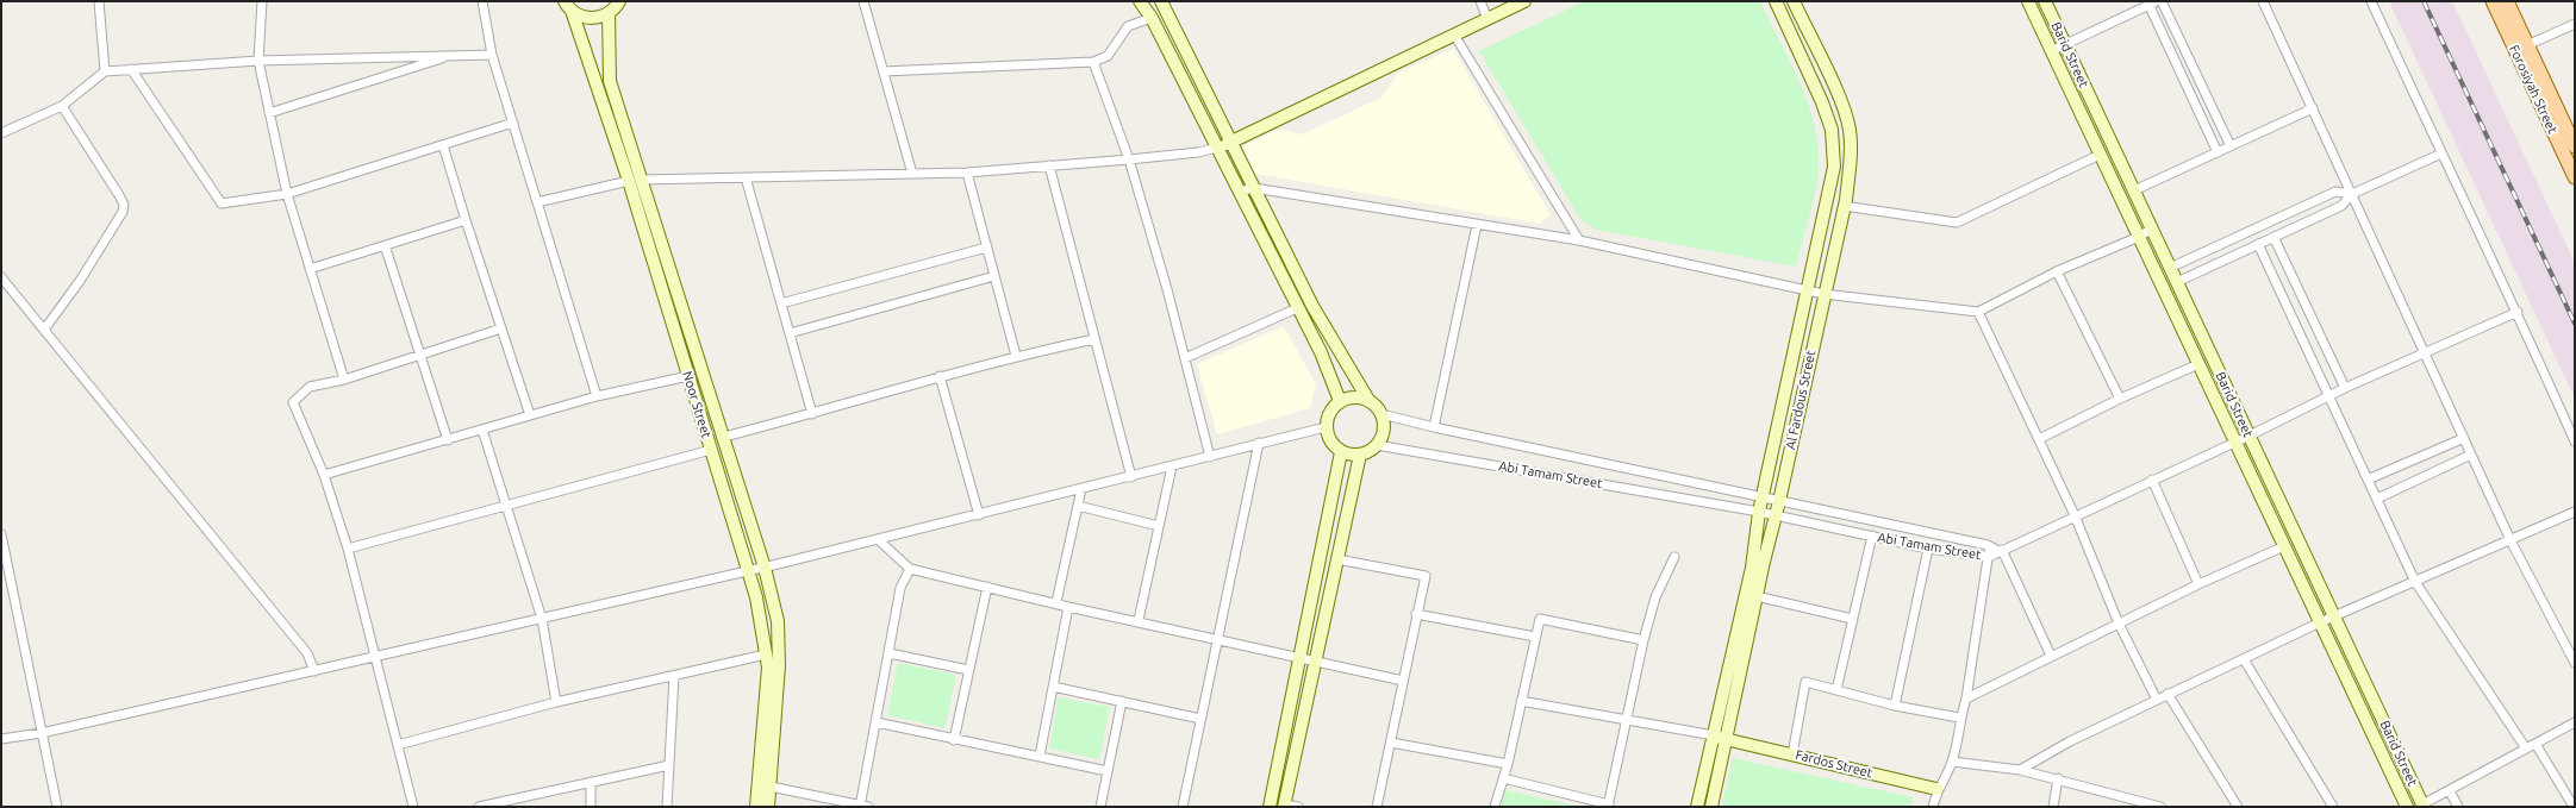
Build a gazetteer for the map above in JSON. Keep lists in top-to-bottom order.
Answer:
{
  "streets": {
    "main road": [
      "Barid Street",
      "Forosiyah Street",
      "Al Fardous Street",
      "Noor Street",
      "Fardos Street"
    ],
    "street": ["Abi Tamam Street"]
  },
  "crossings": [
    ["Al Fardous Street", "Abi Tamam Street"],
    ["Al Fardous Street", "Fardos Street"]
  ]
}
